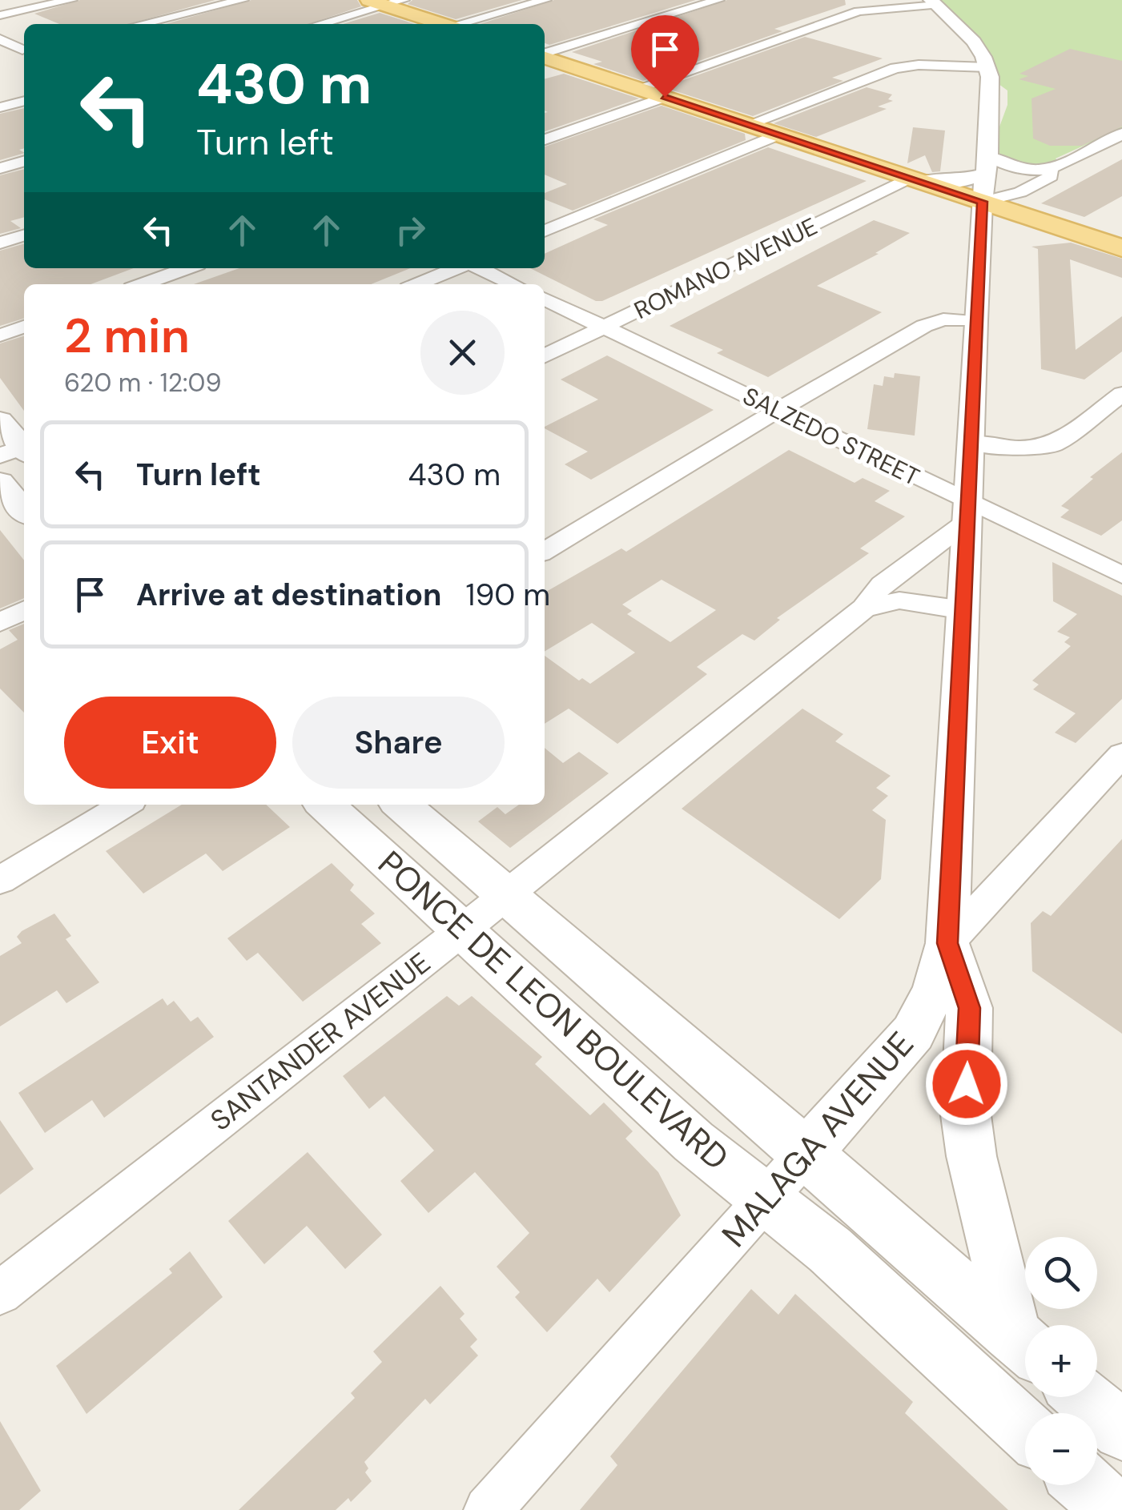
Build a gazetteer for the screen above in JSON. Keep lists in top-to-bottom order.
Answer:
{
  "streets": {
    "street": [
      "ROMANO AVENUE",
      "SALZEDO STREET",
      "PONCE DE LEON BOULEVARD",
      "SANTANDER AVENUE",
      "MALAGA AVENUE"
    ]
  },
  "crossings": [
    ["ROMANO AVENUE", "SALZEDO STREET"],
    ["SALZEDO STREET", "SANTANDER AVENUE"],
    ["PONCE DE LEON BOULEVARD", "SANTANDER AVENUE"],
    ["PONCE DE LEON BOULEVARD", "MALAGA AVENUE"]
  ],
  "page": {
    "turn": ["430 m", "Turn left"],
    "heading": ["2 min", "620 m · 12:09"],
    "list": [
      {
        "name": "Turn left",
        "value": "430 m"
      },
      {
        "name": "Arrive at destination",
        "value": "190 m"
      }
    ],
    "buttons": ["Exit", "Share"],
    "map_buttons": ["+", "−"]
  }
}
